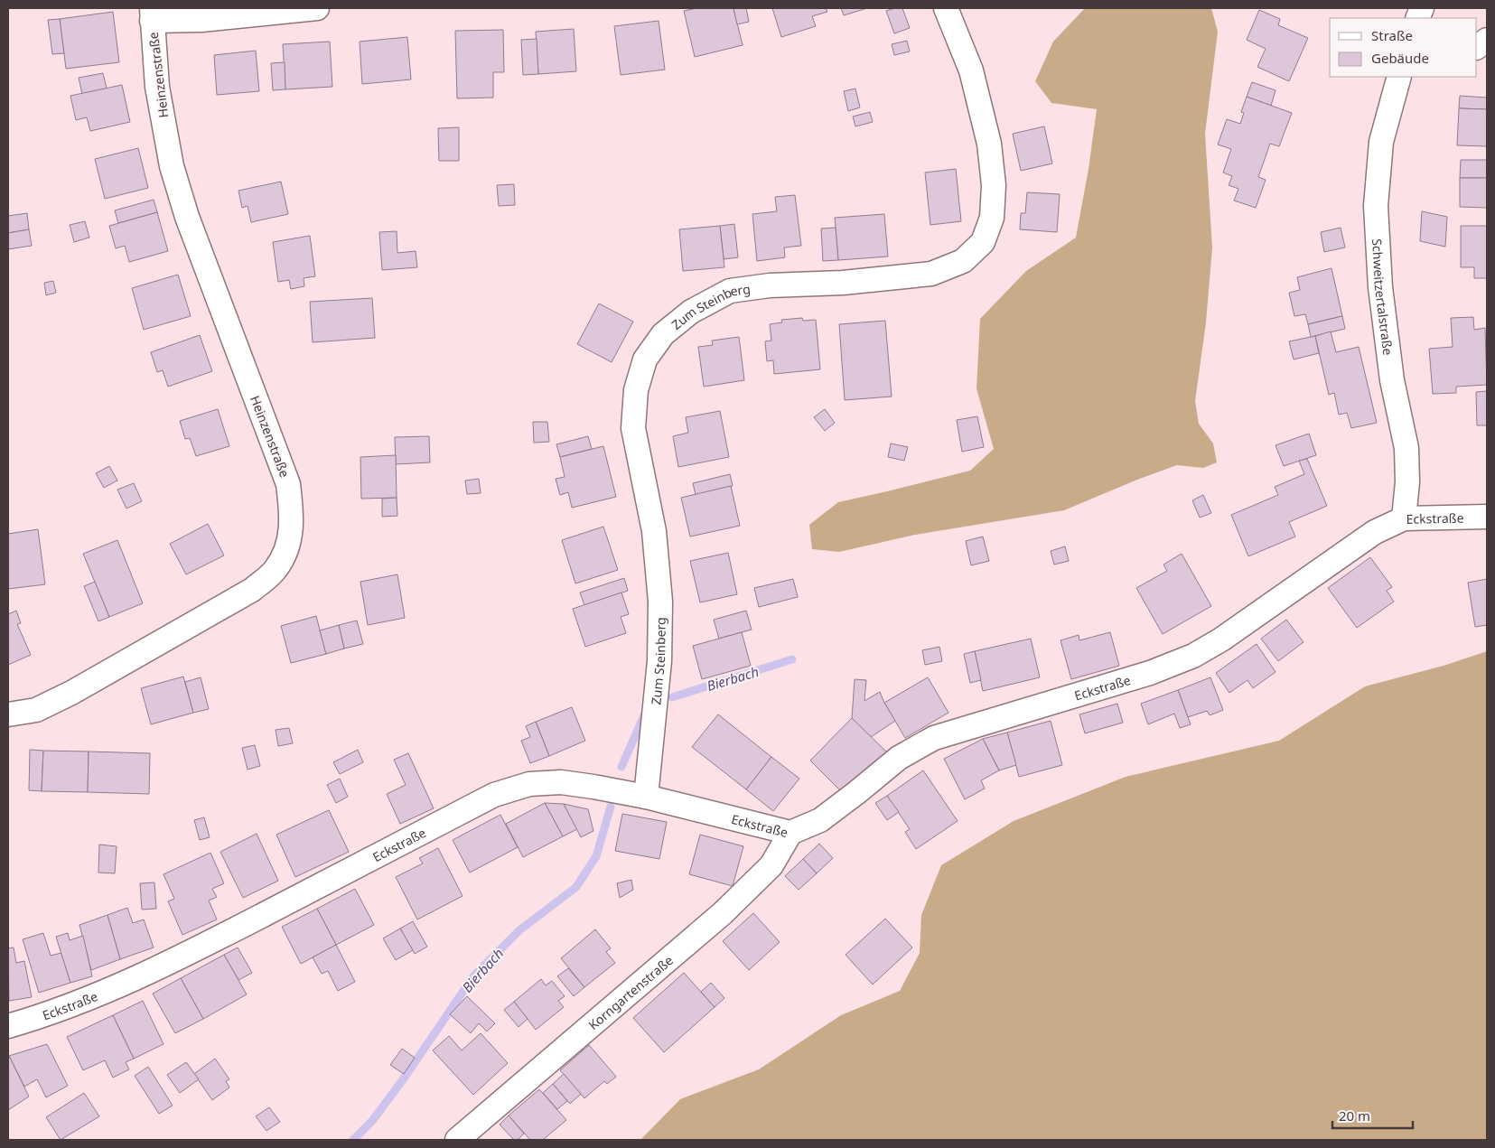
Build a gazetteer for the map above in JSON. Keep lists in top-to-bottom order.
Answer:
{
  "streets": {
    "street": [
      "Heinzenstraße",
      "Schweitzertalstraße",
      "Zum Steinberg",
      "Eckstraße",
      "Korngartenstraße"
    ]
  },
  "crossings": [
    ["Schweitzertalstraße", "Eckstraße"],
    ["Zum Steinberg", "Eckstraße"],
    ["Eckstraße", "Korngartenstraße"]
  ],
  "water": ["Bierbach"],
  "legend": ["Straße", "Gebäude"],
  "scale_bar": "20 m"
}
